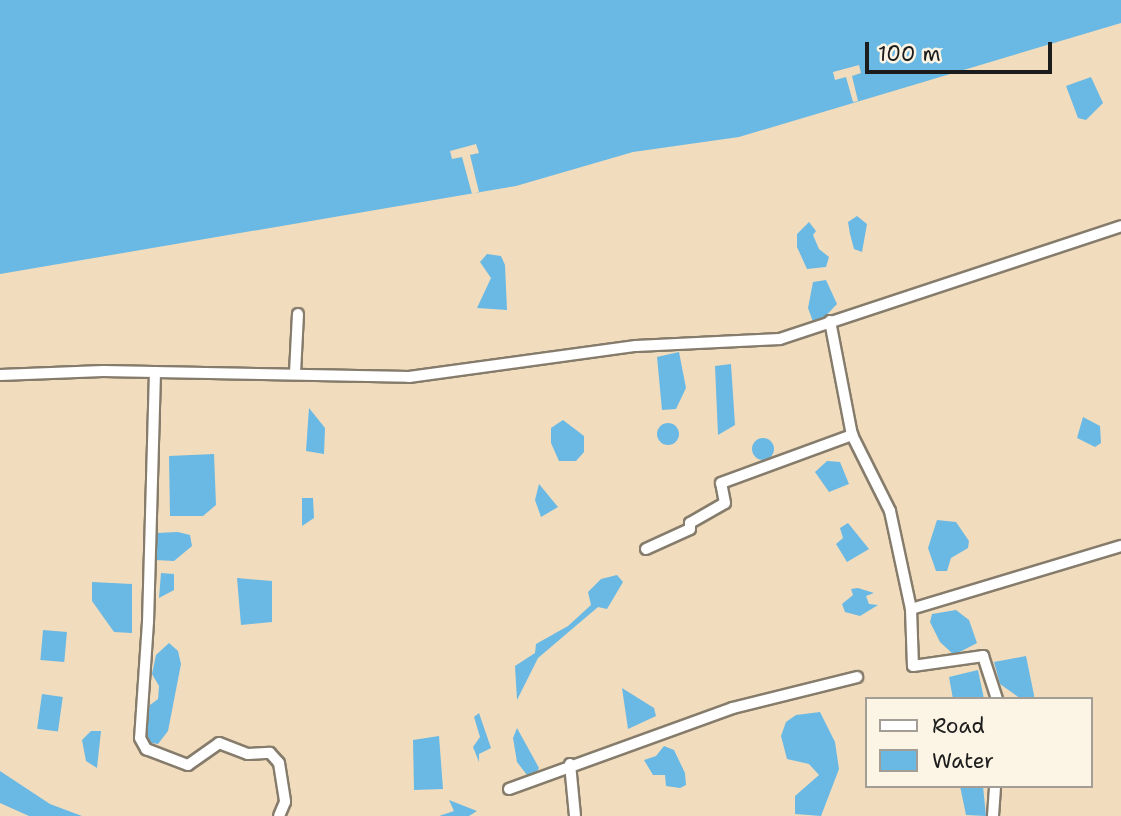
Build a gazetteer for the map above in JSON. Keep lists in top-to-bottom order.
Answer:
{
  "legend": ["Road", "Water"],
  "scale_bar": "100 m"
}
